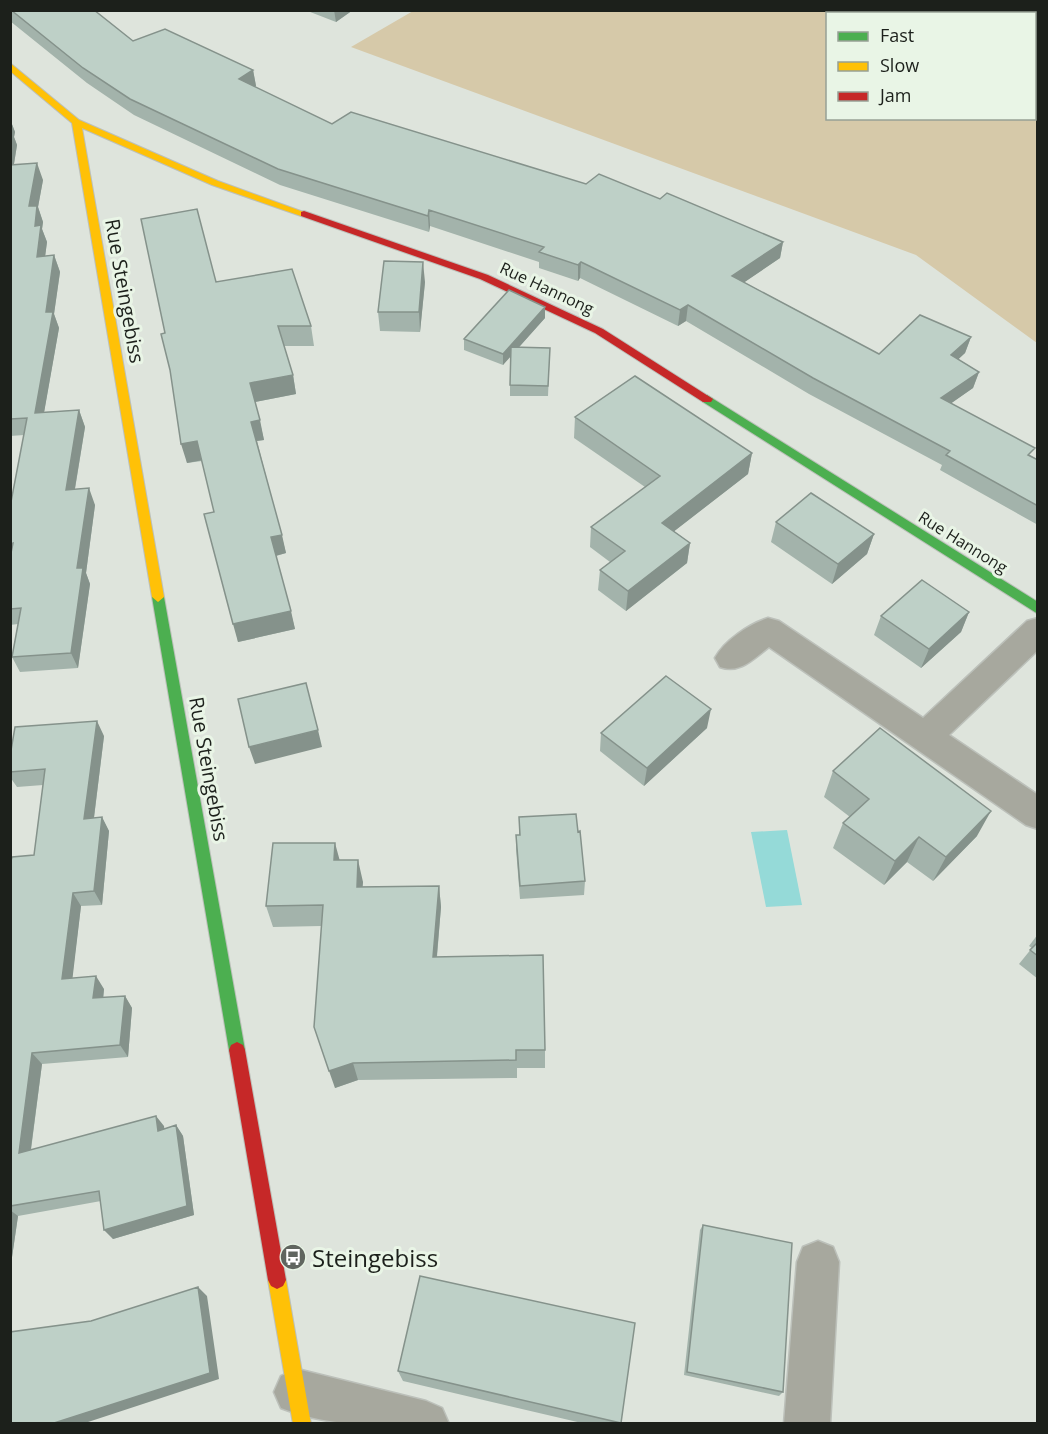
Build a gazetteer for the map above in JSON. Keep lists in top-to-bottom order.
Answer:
{
  "streets": {
    "street": ["Rue Hannong", "Rue Steingebiss"]
  },
  "crossings": [
    ["Rue Hannong", "Rue Steingebiss"]
  ],
  "places": {
    "bus stop": ["Steingebiss"]
  },
  "legend": ["Fast", "Slow", "Jam"]
}
